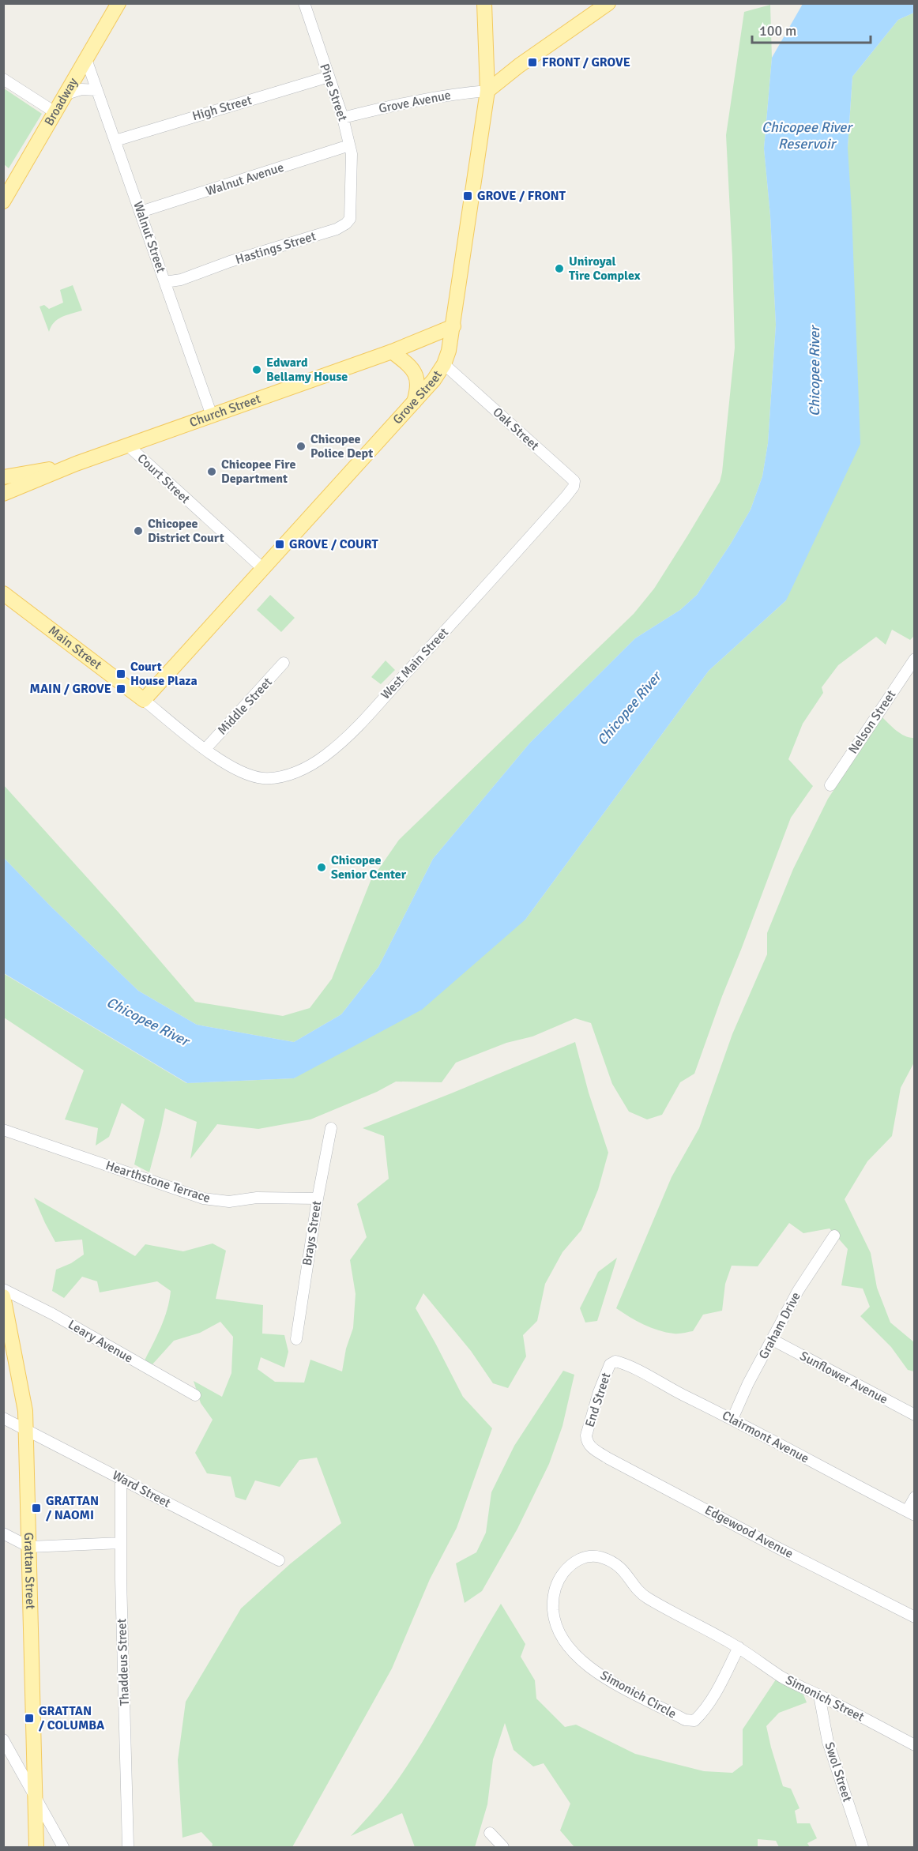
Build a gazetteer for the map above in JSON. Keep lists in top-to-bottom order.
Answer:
{
  "streets": {
    "main road": [
      "Broadway",
      "Grove Street",
      "Church Street",
      "Main Street",
      "Grattan Street"
    ],
    "street": [
      "Pine Street",
      "Grove Avenue",
      "High Street",
      "Walnut Avenue",
      "Walnut Street",
      "Hastings Street",
      "Oak Street",
      "Court Street",
      "West Main Street",
      "Middle Street",
      "Nelson Street",
      "Hearthstone Terrace",
      "Brays Street",
      "Graham Drive",
      "Leary Avenue",
      "Sunflower Avenue",
      "End Street",
      "Clairmont Avenue",
      "Ward Street",
      "Edgewood Avenue",
      "Thaddeus Street",
      "Simonich Circle",
      "Simonich Street",
      "Swol Street"
    ]
  },
  "crossings": [
    ["Pine Street", "Grove Avenue"],
    ["Pine Street", "High Street"],
    ["Pine Street", "Walnut Avenue"],
    ["Pine Street", "Hastings Street"],
    ["Grove Avenue", "Grove Street"],
    ["Broadway", "Walnut Street"],
    ["High Street", "Walnut Street"],
    ["Walnut Avenue", "Walnut Street"],
    ["Walnut Street", "Hastings Street"],
    ["Walnut Street", "Church Street"],
    ["Grove Street", "Church Street"],
    ["Grove Street", "Oak Street"],
    ["Grove Street", "Court Street"],
    ["Grove Street", "Main Street"],
    ["Church Street", "Court Street"],
    ["Oak Street", "West Main Street"],
    ["Main Street", "West Main Street"],
    ["Main Street", "Middle Street"],
    ["Hearthstone Terrace", "Brays Street"],
    ["Graham Drive", "Sunflower Avenue"],
    ["Graham Drive", "Clairmont Avenue"],
    ["End Street", "Clairmont Avenue"],
    ["End Street", "Edgewood Avenue"],
    ["Ward Street", "Grattan Street"],
    ["Ward Street", "Thaddeus Street"],
    ["Simonich Circle", "Simonich Street"],
    ["Simonich Street", "Swol Street"]
  ],
  "water": ["Chicopee River Reservoir", "Chicopee River"],
  "places": {
    "transit": [
      "FRONT / GROVE",
      "GROVE / FRONT",
      "GROVE / COURT",
      "Court House Plaza",
      "MAIN / GROVE",
      "GRATTAN / NAOMI",
      "GRATTAN / COLUMBA"
    ],
    "other": [
      "Uniroyal Tire Complex",
      "Edward Bellamy House",
      "Chicopee Police Dept",
      "Chicopee Fire Department",
      "Chicopee District Court",
      "Chicopee Senior Center"
    ]
  },
  "scale_bar": "100 m"
}
